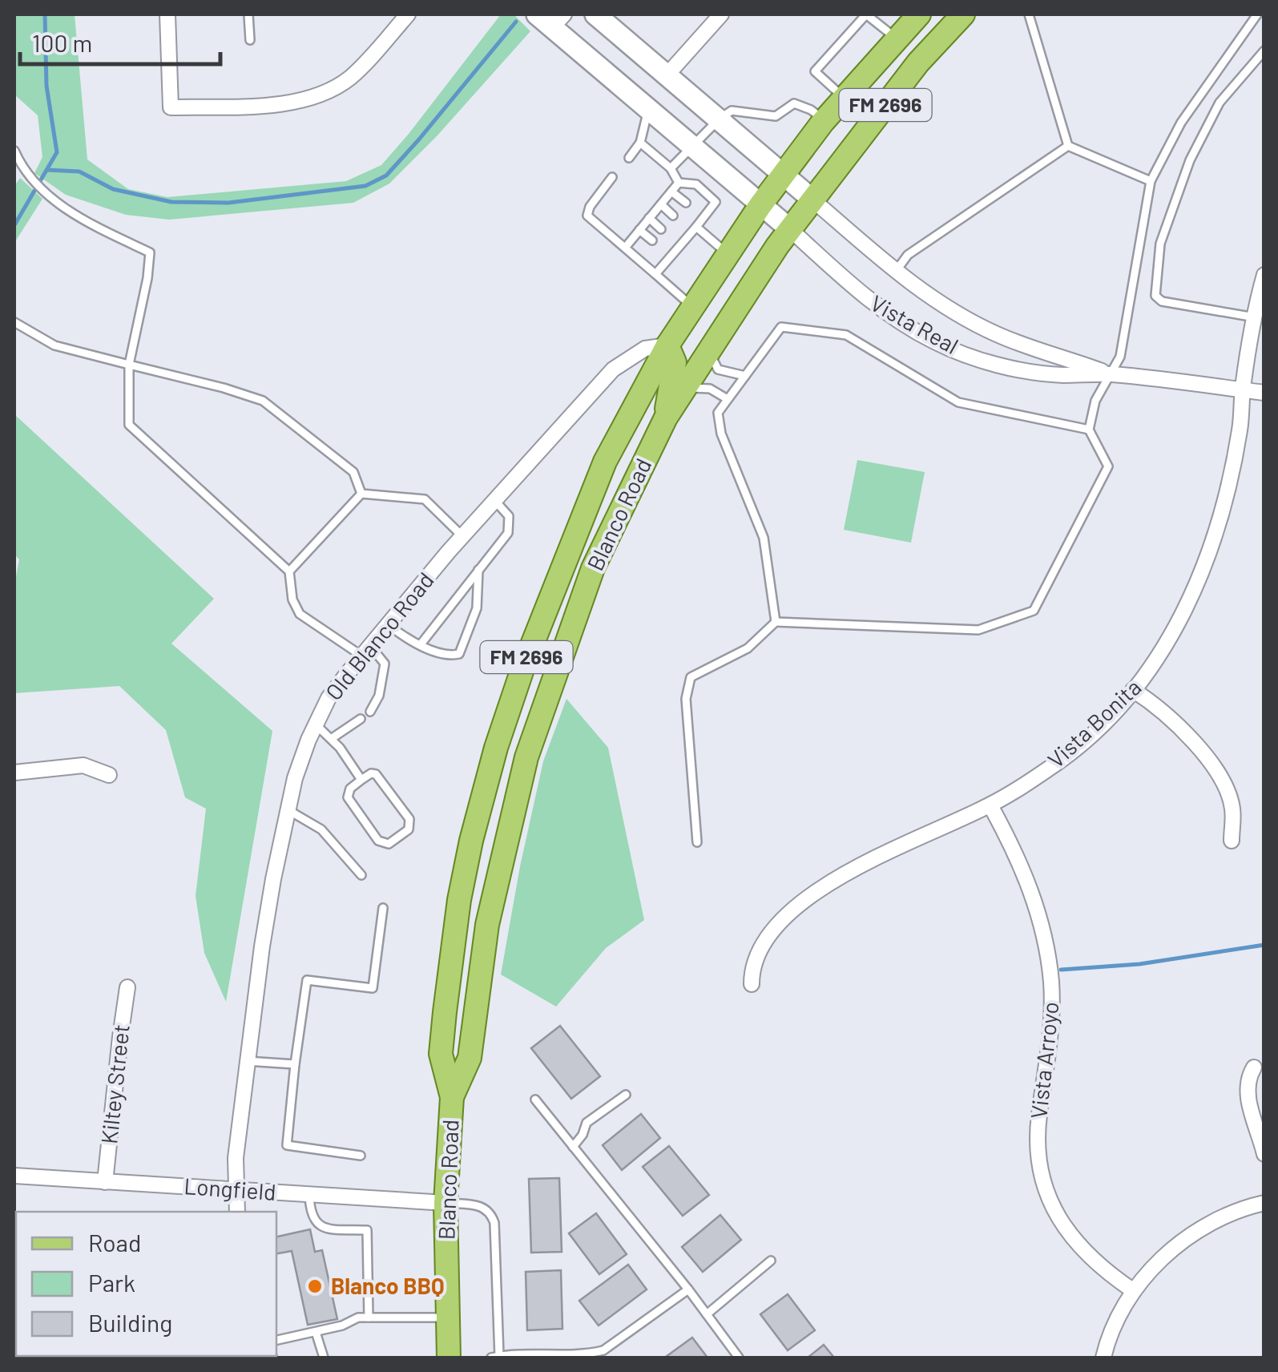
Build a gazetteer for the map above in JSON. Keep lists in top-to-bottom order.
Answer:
{
  "streets": {
    "main road": ["FM 2696", "Blanco Road"],
    "street": [
      "Vista Real",
      "Old Blanco Road",
      "Vista Bonita",
      "Vista Arroyo",
      "Kiltey Street",
      "Longfield"
    ]
  },
  "crossings": [
    ["Vista Real", "Blanco Road"],
    ["Vista Real", "Vista Bonita"],
    ["Blanco Road", "Old Blanco Road"],
    ["Blanco Road", "Longfield"],
    ["Old Blanco Road", "Longfield"],
    ["Vista Bonita", "Vista Arroyo"],
    ["Kiltey Street", "Longfield"]
  ],
  "places": ["Blanco BBQ"],
  "legend": ["Road", "Park", "Building"],
  "scale_bar": "100 m"
}
